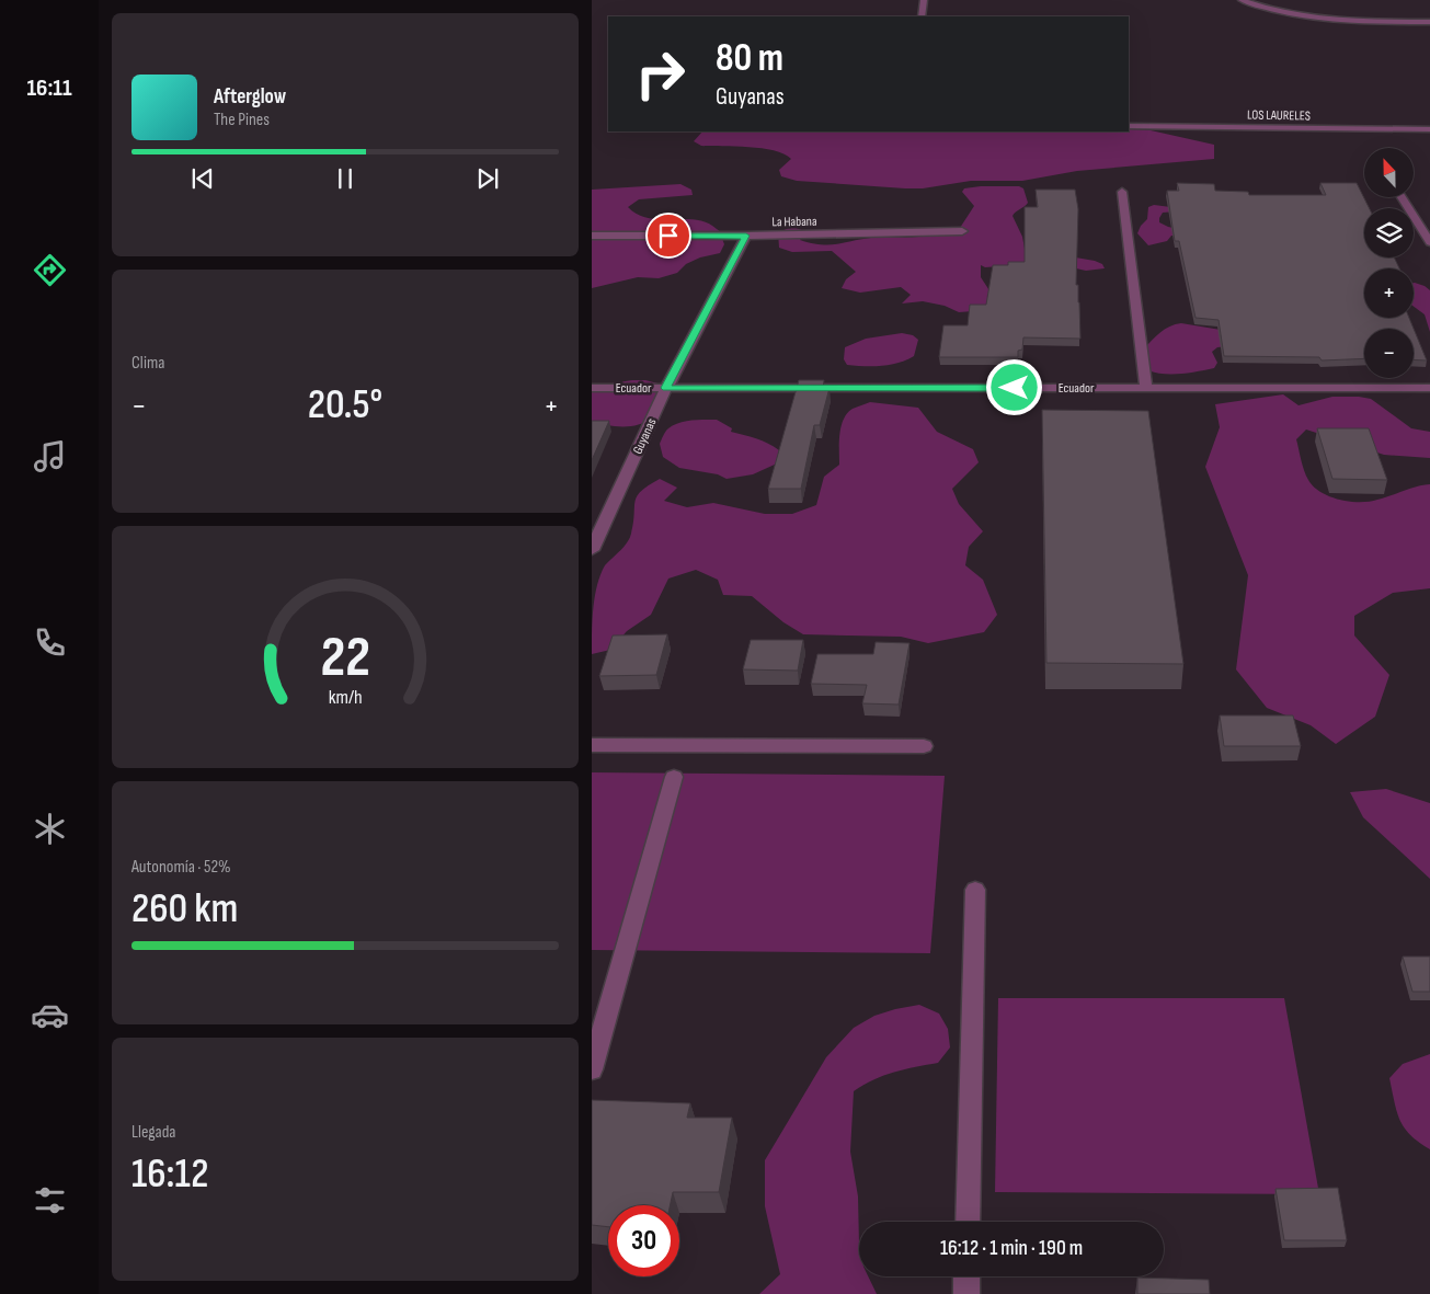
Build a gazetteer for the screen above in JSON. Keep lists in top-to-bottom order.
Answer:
{
  "streets": {
    "street": [
      "LOS LAURELES",
      "La Habana",
      "Ecuador",
      "Guyanas"
    ]
  },
  "crossings": [
    ["La Habana", "Guyanas"],
    ["Ecuador", "Guyanas"]
  ],
  "north": "top",
  "page": {
    "tabs": "16:11",
    "turn": ["80 m", "Guyanas"],
    "song": ["Afterglow", "The Pines"],
    "map_buttons": ["+", "−"],
    "tile": [
      "Clima",
      ["Autonomía · 52%", "260 km"],
      ["Llegada", "16:12"]
    ],
    "heat": ["−", "20.5°", "+"],
    "limit": "30",
    "trip": "16:12 · 1 min · 190 m",
    "gauge": ["22", "km/h"]
  }
}
